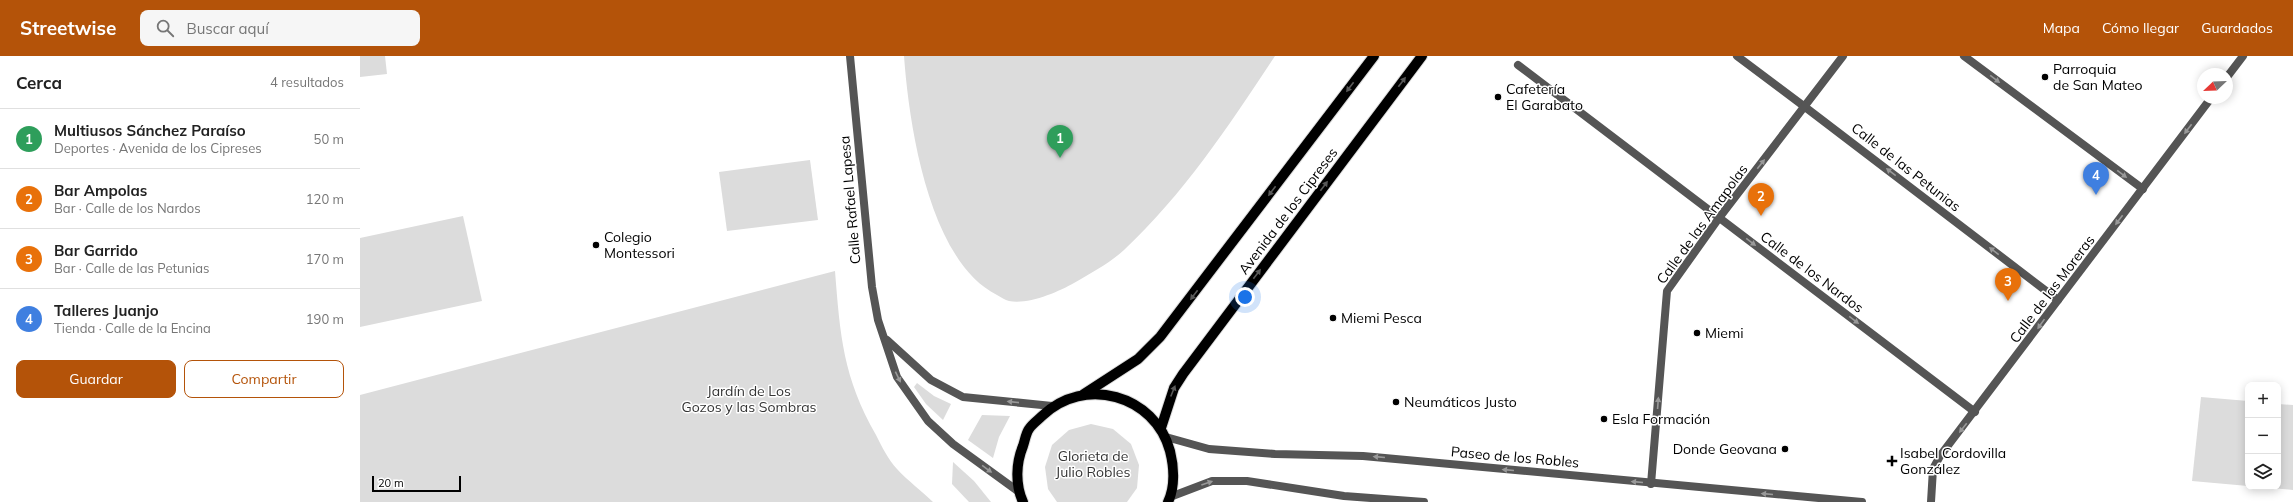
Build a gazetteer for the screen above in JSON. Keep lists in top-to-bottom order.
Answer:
{
  "streets": {
    "main road": ["Avenida de los Cipreses"],
    "street": [
      "Calle de las Petunias",
      "Calle Rafael Lapesa",
      "Calle de las Amapolas",
      "Calle de los Nardos",
      "Calle de las Moreras",
      "Paseo de los Robles"
    ]
  },
  "crossings": [
    ["Calle de las Petunias", "Calle de las Amapolas"],
    ["Calle de las Petunias", "Calle de las Moreras"],
    ["Calle de las Amapolas", "Calle de los Nardos"],
    ["Calle de las Amapolas", "Paseo de los Robles"],
    ["Calle de los Nardos", "Calle de las Moreras"]
  ],
  "one_way": [
    "Calle de las Petunias",
    "Calle de las Amapolas",
    "Calle de los Nardos",
    "Calle de las Moreras"
  ],
  "parks": ["Jardín de Los Gozos y las Sombras", "Glorieta de Julio Robles"],
  "places": {
    "other": [
      "Parroquia de San Mateo",
      "Cafetería El Garabato",
      "Colegio Montessori",
      "Miemi Pesca",
      "Miemi",
      "Neumáticos Justo",
      "Esla Formación",
      "Donde Geovana"
    ],
    "health": ["Isabel Cordovilla González"]
  },
  "scale_bar": "20 m",
  "north": "bottom left",
  "page": {
    "header": "Streetwise",
    "search": "Buscar aquí",
    "nav": ["Mapa", "Cómo llegar", "Guardados"],
    "heading": ["Cerca", "4 resultados"],
    "list": [
      {
        "mark": "1",
        "name": "Multiusos Sánchez Paraíso",
        "note": "Deportes · Avenida de los Cipreses",
        "value": "50 m"
      },
      {
        "mark": "2",
        "name": "Bar Ampolas",
        "note": "Bar · Calle de los Nardos",
        "value": "120 m"
      },
      {
        "mark": "3",
        "name": "Bar Garrido",
        "note": "Bar · Calle de las Petunias",
        "value": "170 m"
      },
      {
        "mark": "4",
        "name": "Talleres Juanjo",
        "note": "Tienda · Calle de la Encina",
        "value": "190 m"
      }
    ],
    "pins": [
      "1",
      "4",
      "2",
      "3"
    ],
    "buttons": ["Guardar", "Compartir"],
    "map_buttons": ["+", "−"],
    "scale": "20 m"
  }
}
